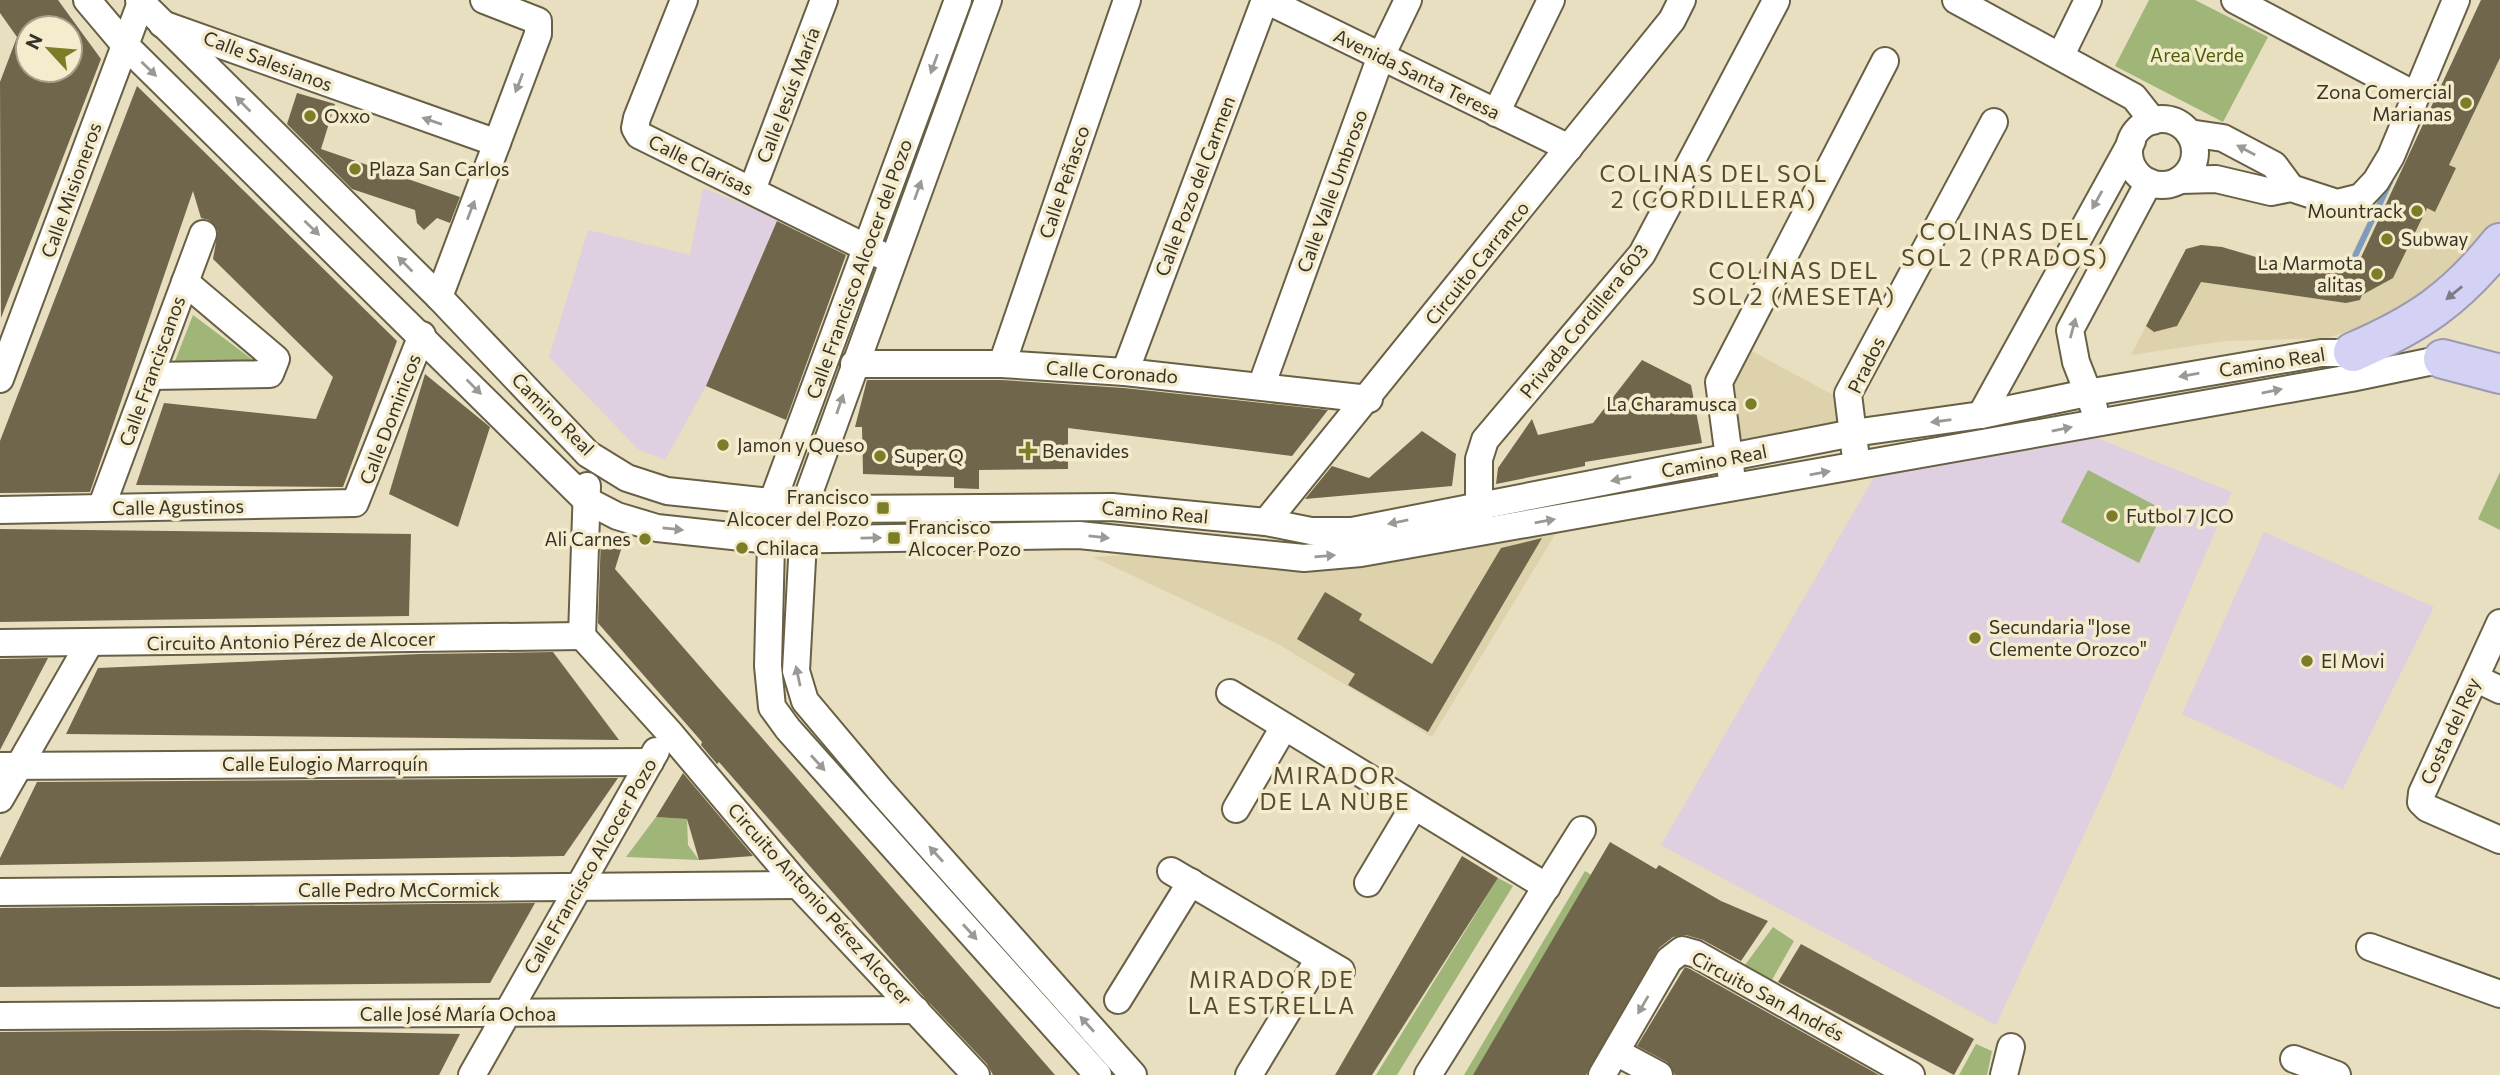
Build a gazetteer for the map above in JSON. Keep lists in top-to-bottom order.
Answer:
{
  "streets": {
    "street": [
      "Calle Salesianos",
      "Avenida Santa Teresa",
      "Calle Jesús María",
      "Calle Clarisas",
      "Calle Peñasco",
      "Calle Pozo del Carmen",
      "Calle Misioneros",
      "Calle Valle Umbroso",
      "Circuito Carranco",
      "Calle Francisco Alcocer del Pozo",
      "Privada Cordillera 603",
      "Camino Real",
      "Prados",
      "Calle Franciscanos",
      "Calle Coronado",
      "Calle Dominicos",
      "Calle Agustinos",
      "Circuito Antonio Pérez de Alcocer",
      "Costa del Rey",
      "Calle Eulogio Marroquín",
      "Calle Francisco Alcocer Pozo",
      "Calle Pedro McCormick",
      "Circuito Antonio Pérez Alcocer",
      "Circuito San Andrés",
      "Calle José María Ochoa"
    ]
  },
  "crossings": [
    ["Calle Salesianos", "Camino Real"],
    ["Avenida Santa Teresa", "Calle Pozo del Carmen"],
    ["Avenida Santa Teresa", "Calle Valle Umbroso"],
    ["Avenida Santa Teresa", "Circuito Carranco"],
    ["Calle Jesús María", "Calle Clarisas"],
    ["Calle Clarisas", "Calle Francisco Alcocer del Pozo"],
    ["Calle Peñasco", "Calle Coronado"],
    ["Calle Pozo del Carmen", "Calle Coronado"],
    ["Calle Misioneros", "Camino Real"],
    ["Calle Valle Umbroso", "Calle Coronado"],
    ["Circuito Carranco", "Camino Real"],
    ["Circuito Carranco", "Calle Coronado"],
    ["Calle Francisco Alcocer del Pozo", "Camino Real"],
    ["Calle Francisco Alcocer del Pozo", "Calle Coronado"],
    ["Privada Cordillera 603", "Camino Real"],
    ["Camino Real", "Prados"],
    ["Camino Real", "Calle Dominicos"],
    ["Calle Franciscanos", "Calle Agustinos"],
    ["Calle Dominicos", "Calle Agustinos"],
    ["Calle Eulogio Marroquín", "Calle Francisco Alcocer Pozo"],
    ["Calle Francisco Alcocer Pozo", "Calle Pedro McCormick"],
    ["Calle Francisco Alcocer Pozo", "Circuito Antonio Pérez Alcocer"],
    ["Calle Francisco Alcocer Pozo", "Calle José María Ochoa"],
    ["Calle Pedro McCormick", "Circuito Antonio Pérez Alcocer"],
    ["Circuito Antonio Pérez Alcocer", "Calle José María Ochoa"]
  ],
  "one_way": ["Calle Salesianos"],
  "districts": [
    "COLINAS DEL SOL 2 (CORDILLERA)",
    "COLINAS DEL SOL 2 (PRADOS)",
    "COLINAS DEL SOL 2 (MESETA)",
    "MIRADOR DE LA NUBE",
    "MIRADOR DE LA ESTRELLA"
  ],
  "parks": ["Area Verde"],
  "places": {
    "other": [
      "Zona Comercial Marianas",
      "Oxxo",
      "Plaza San Carlos",
      "Mountrack",
      "Subway",
      "La Marmota alitas",
      "La Charamusca",
      "Jamon y Queso",
      "Super Q",
      "Futbol 7 JCO",
      "Ali Carnes",
      "Chilaca",
      "Secundaria \"Jose Clemente Orozco\"",
      "El Movi"
    ],
    "health": ["Benavides"],
    "transit": ["Francisco Alcocer del Pozo", "Francisco Alcocer Pozo"]
  },
  "north": "top left"
}
